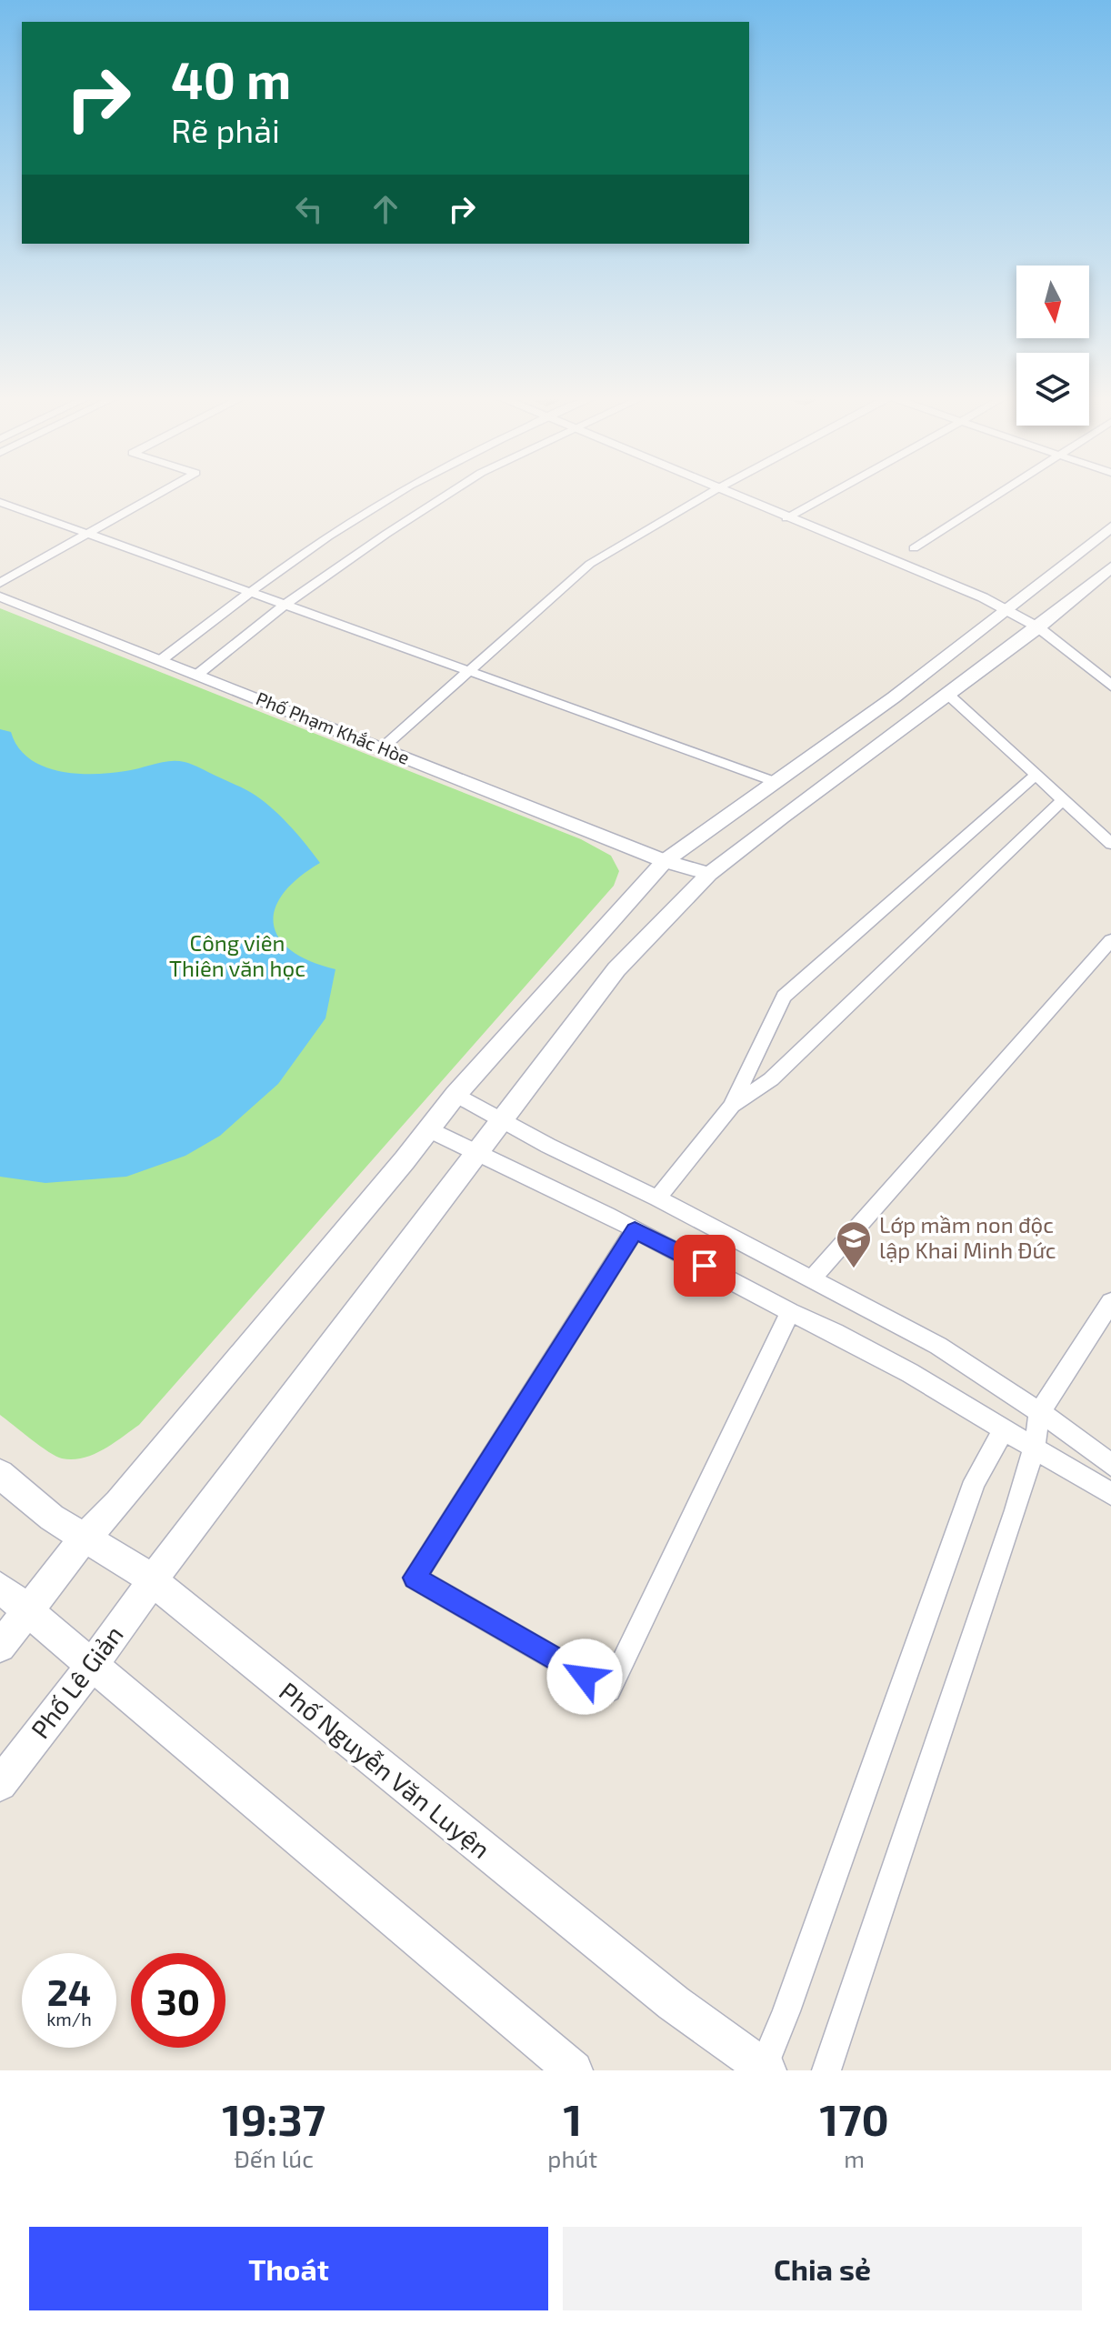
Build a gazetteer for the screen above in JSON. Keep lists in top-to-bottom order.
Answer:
{
  "streets": {
    "main road": ["Phố Lê Giản", "Phố Nguyễn Văn Luyện"],
    "street": ["Phố Phạm Khắc Hòe"]
  },
  "crossings": [
    ["Phố Phạm Khắc Hòe", "Phố Lê Giản"],
    ["Phố Lê Giản", "Phố Nguyễn Văn Luyện"]
  ],
  "parks": ["Công viên Thiên văn học"],
  "places": {
    "school or university": ["Lớp mầm non độc lập Khai Minh Đức"]
  },
  "north": "bottom",
  "page": {
    "turn": ["40 m", "Rẽ phải"],
    "speed": "24 km/h",
    "limit": "30",
    "eta": [
      "19:37",
      "Đến lúc",
      "1",
      "phút",
      "170",
      "m"
    ],
    "buttons": ["Thoát", "Chia sẻ"]
  }
}
